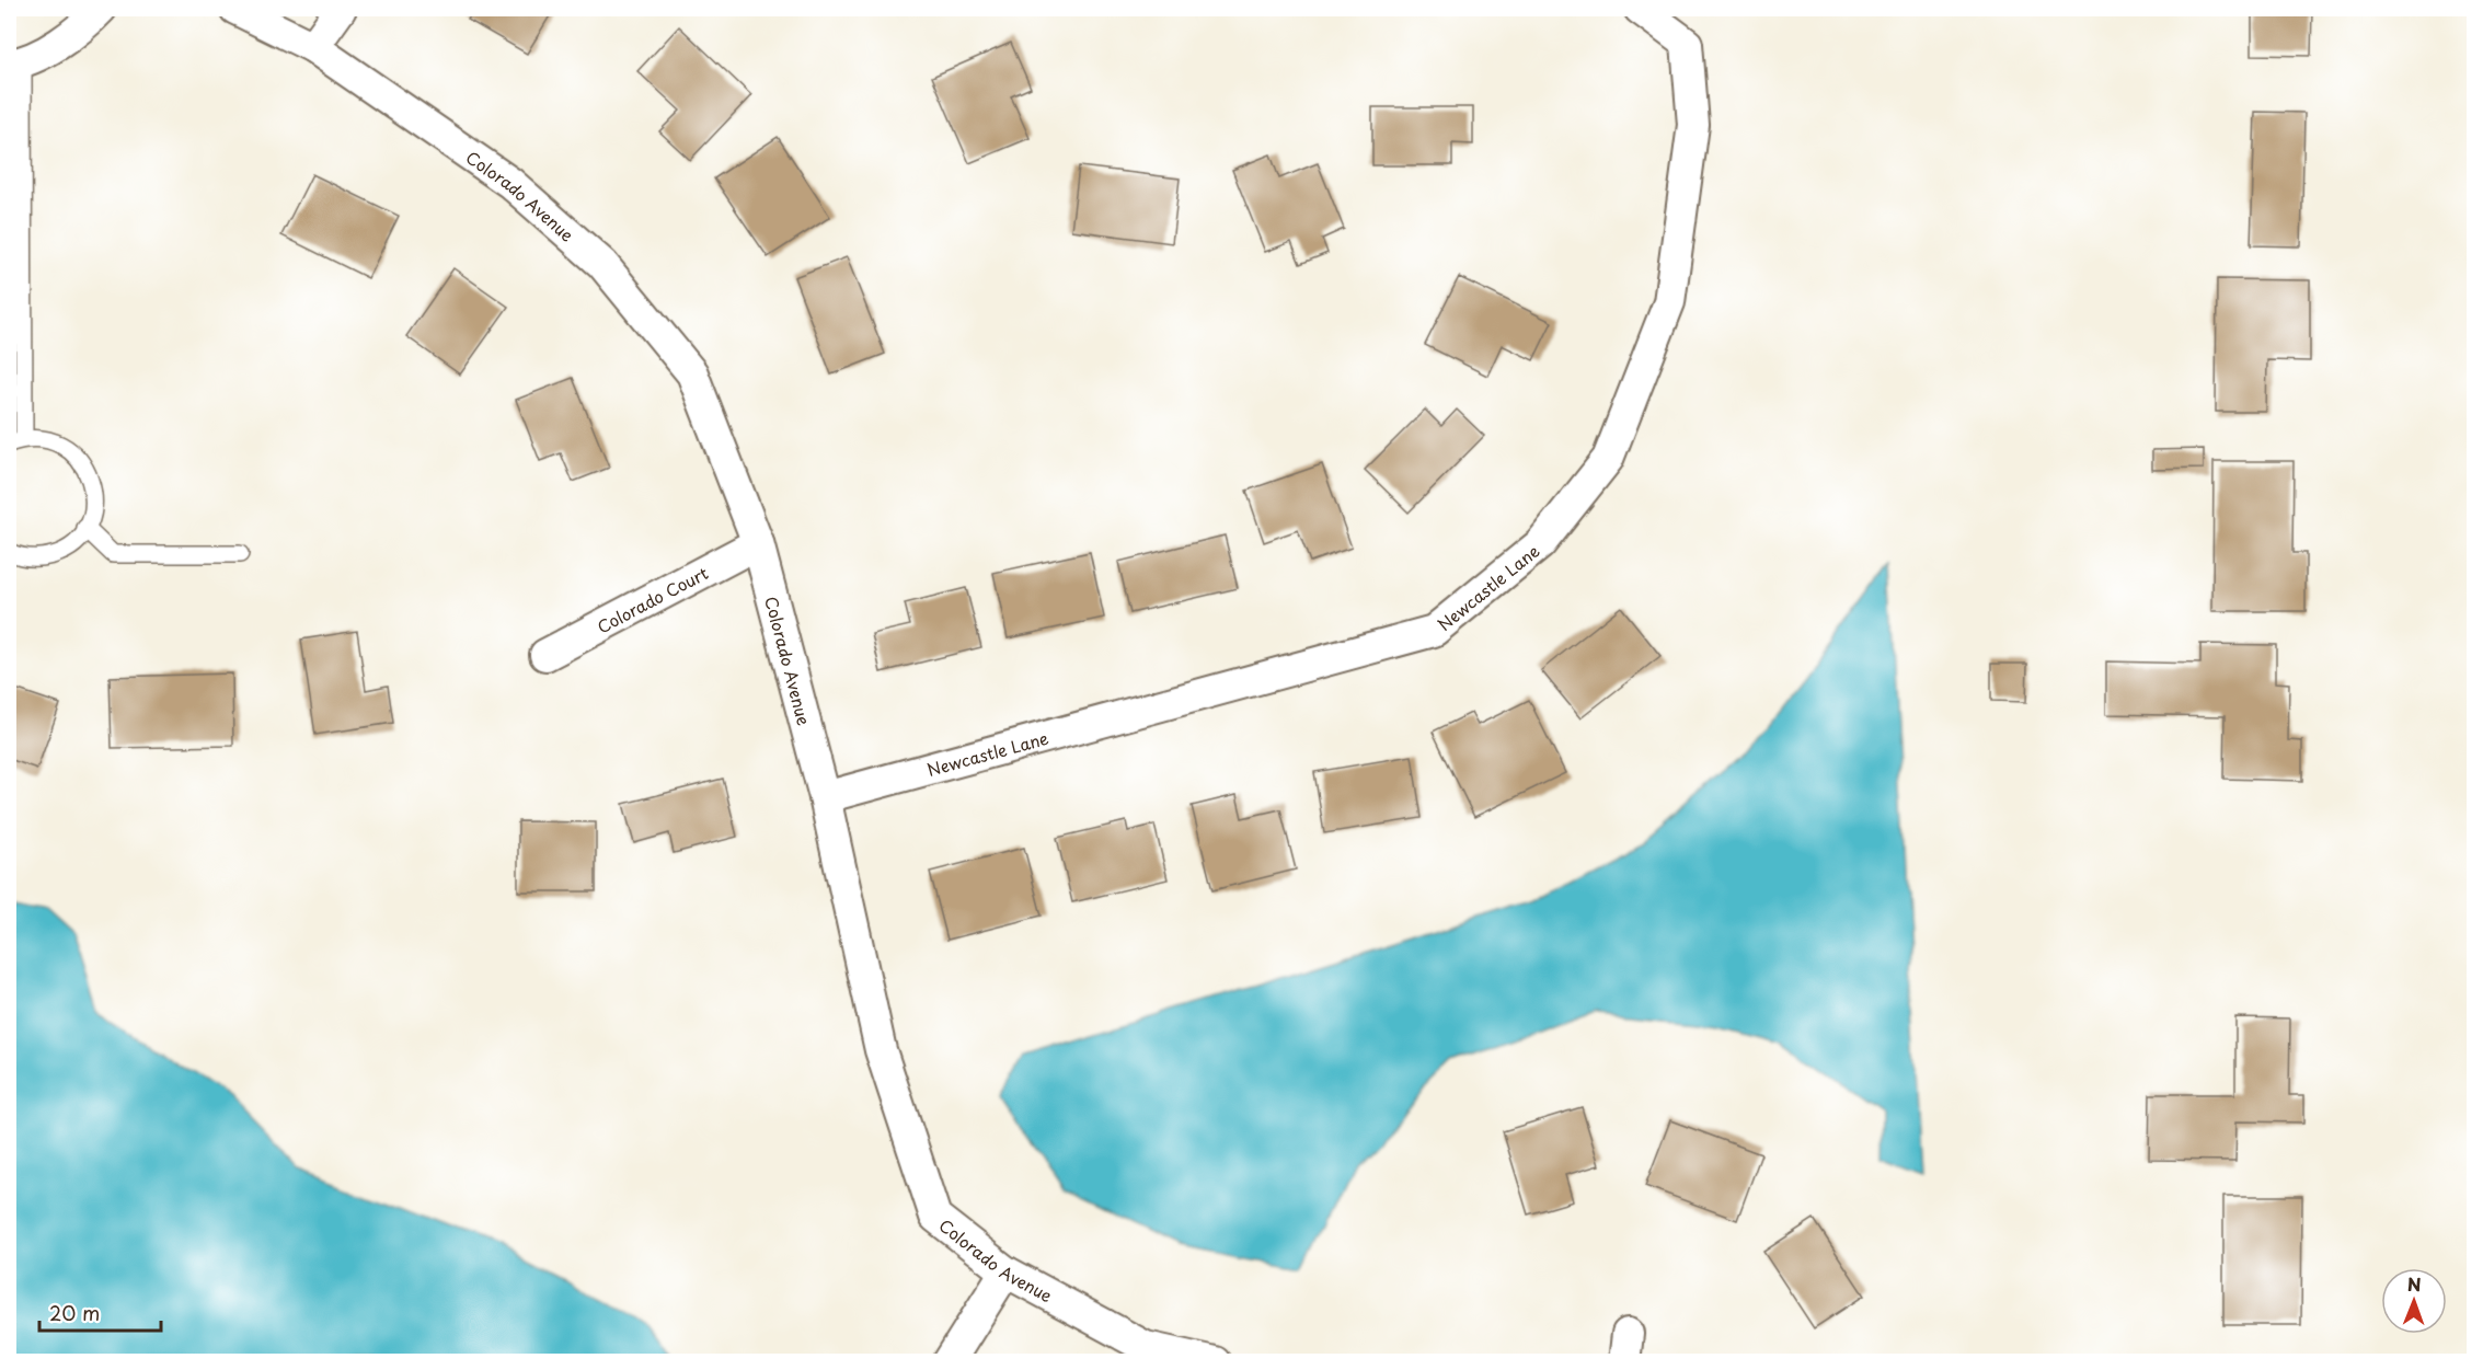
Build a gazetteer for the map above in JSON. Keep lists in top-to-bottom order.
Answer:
{
  "streets": {
    "street": ["Colorado Avenue", "Newcastle Lane", "Colorado Court"]
  },
  "crossings": [
    ["Colorado Avenue", "Newcastle Lane"],
    ["Colorado Avenue", "Colorado Court"]
  ],
  "scale_bar": "20 m",
  "north": "top"
}
